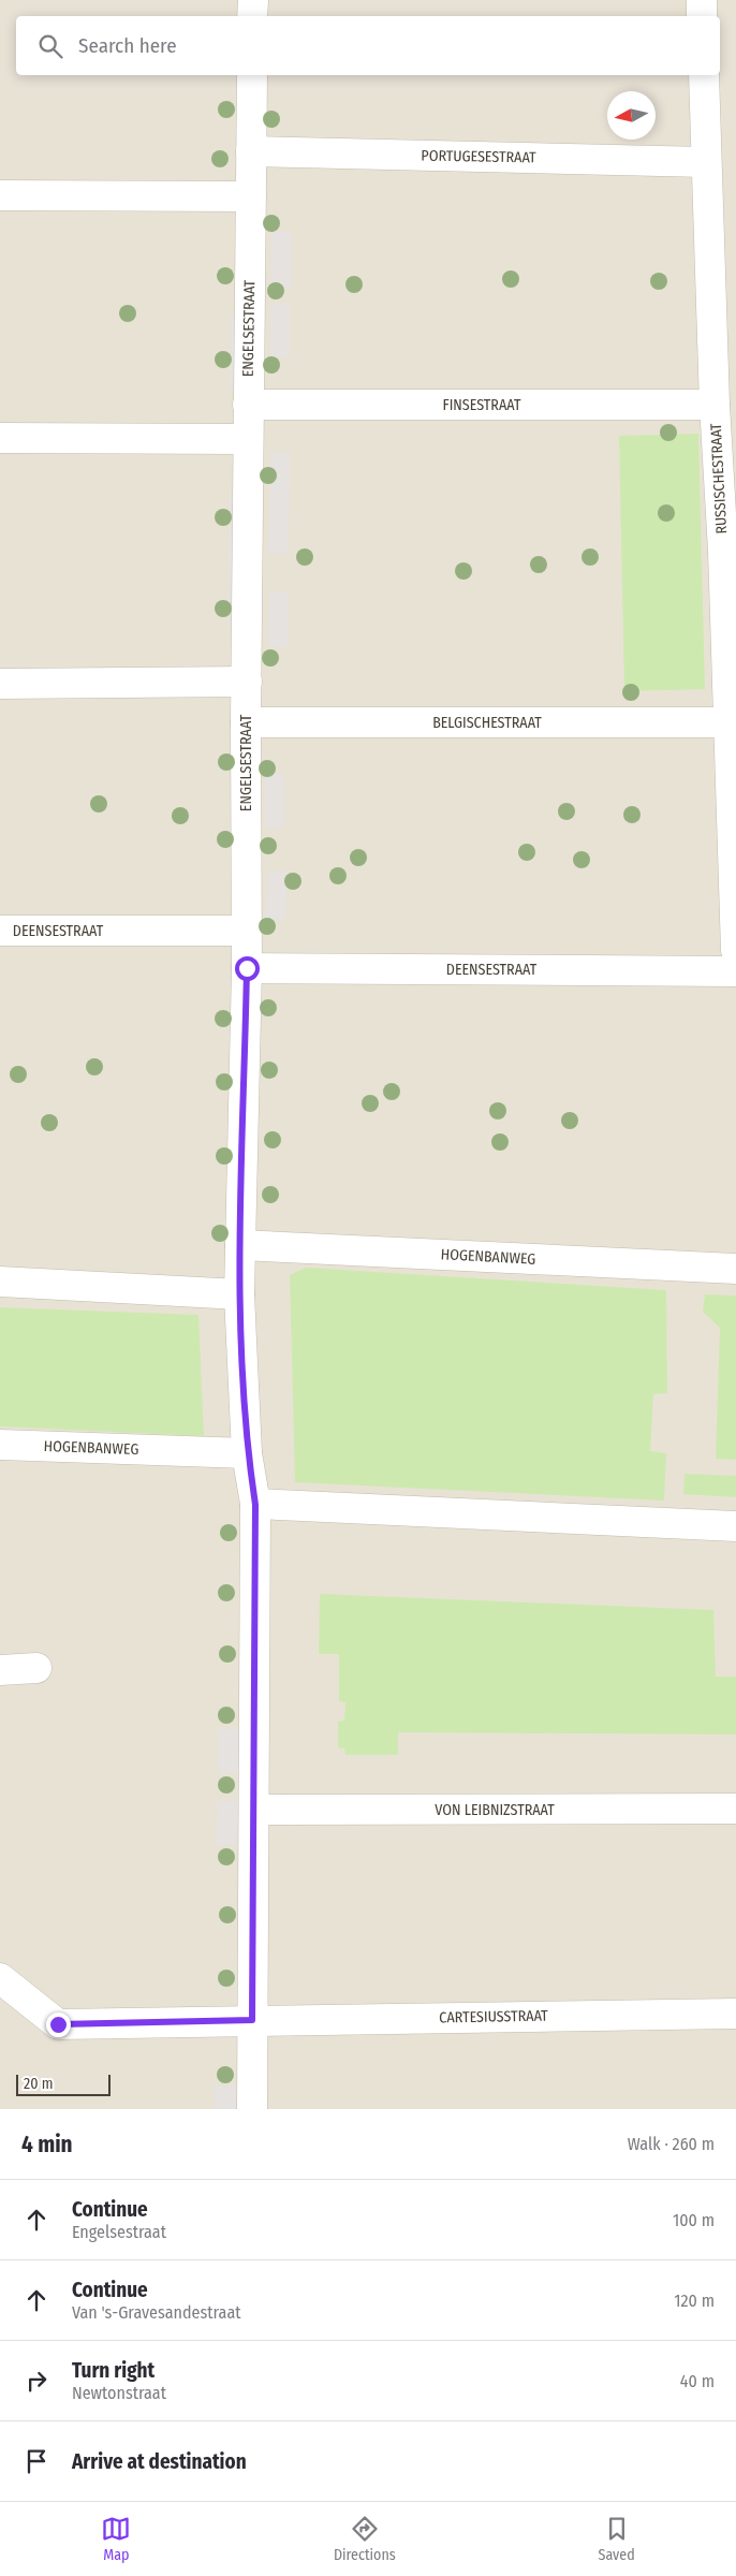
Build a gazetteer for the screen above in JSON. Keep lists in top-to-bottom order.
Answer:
{
  "streets": {
    "street": [
      "PORTUGESESTRAAT",
      "ENGELSESTRAAT",
      "FINSESTRAAT",
      "RUSSISCHESTRAAT",
      "BELGISCHESTRAAT",
      "DEENSESTRAAT",
      "HOGENBANWEG",
      "VON LEIBNIZSTRAAT",
      "CARTESIUSSTRAAT"
    ]
  },
  "crossings": [
    ["PORTUGESESTRAAT", "ENGELSESTRAAT"],
    ["PORTUGESESTRAAT", "RUSSISCHESTRAAT"],
    ["ENGELSESTRAAT", "FINSESTRAAT"],
    ["ENGELSESTRAAT", "BELGISCHESTRAAT"],
    ["ENGELSESTRAAT", "DEENSESTRAAT"],
    ["ENGELSESTRAAT", "HOGENBANWEG"],
    ["ENGELSESTRAAT", "VON LEIBNIZSTRAAT"],
    ["ENGELSESTRAAT", "CARTESIUSSTRAAT"],
    ["FINSESTRAAT", "RUSSISCHESTRAAT"],
    ["RUSSISCHESTRAAT", "BELGISCHESTRAAT"]
  ],
  "scale_bar": "20 m",
  "north": "left",
  "page": {
    "search": "Search here",
    "scale": "20 m",
    "heading": ["4 min", "Walk · 260 m"],
    "list": [
      ["Continue", "Engelsestraat", "100 m"],
      ["Continue", "Van 's-Gravesandestraat", "120 m"],
      ["Turn right", "Newtonstraat", "40 m"],
      "Arrive at destination"
    ],
    "nav": ["Map", "Directions", "Saved"]
  }
}
